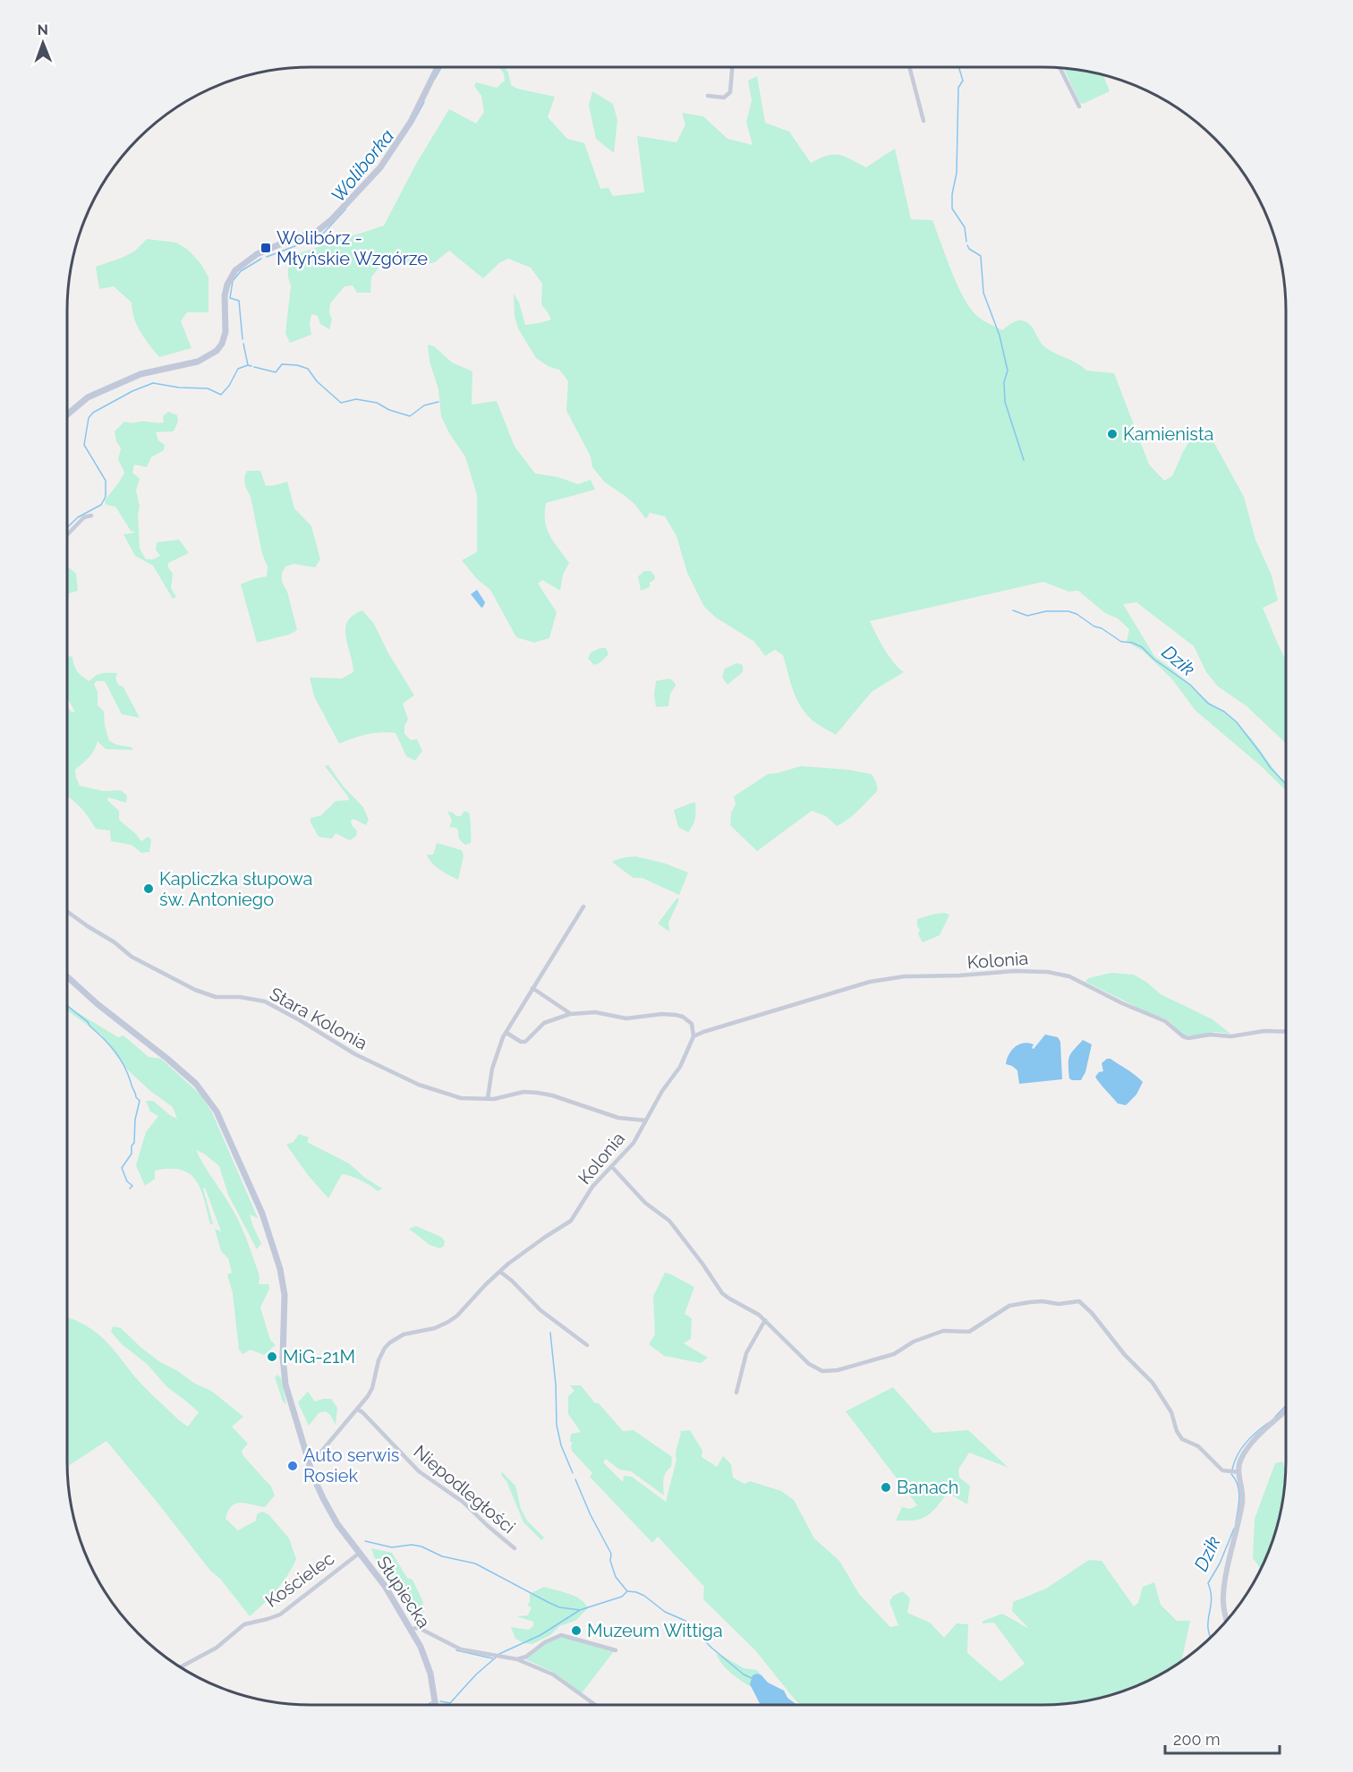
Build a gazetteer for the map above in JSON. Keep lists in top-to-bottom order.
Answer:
{
  "streets": {
    "main road": ["Słupiecka"],
    "street": [
      "Kolonia",
      "Stara Kolonia",
      "Niepodległości",
      "Kościelec"
    ]
  },
  "crossings": [
    ["Kolonia", "Stara Kolonia"],
    ["Kolonia", "Niepodległości"],
    ["Kościelec", "Słupiecka"]
  ],
  "water": ["Woliborka", "Dzik"],
  "places": {
    "transit": ["Wolibórz - Młyńskie Wzgórze"],
    "other": [
      "Kamienista",
      "Kapliczka słupowa św. Antoniego",
      "MiG-21M",
      "Auto serwis Rosiek",
      "Banach",
      "Muzeum Wittiga"
    ]
  },
  "scale_bar": "200 m",
  "north": "top"
}
